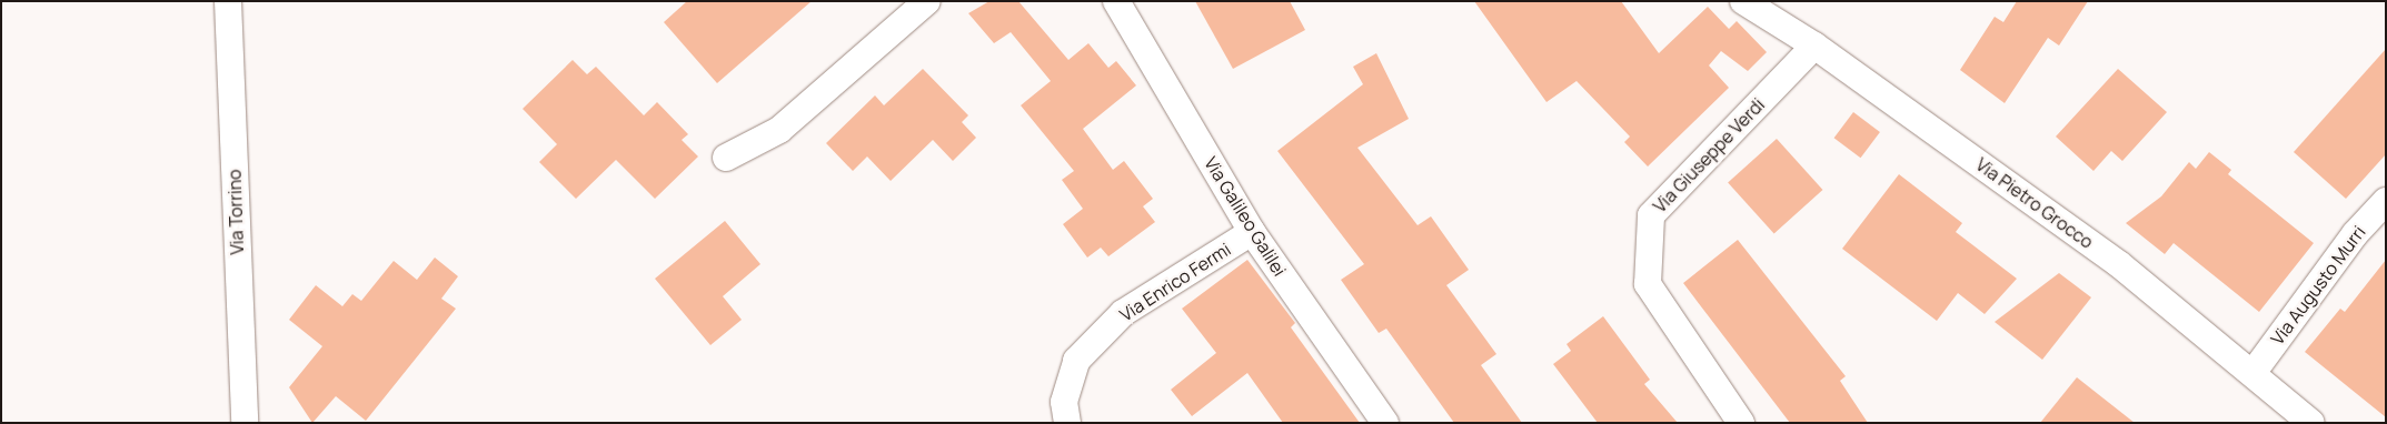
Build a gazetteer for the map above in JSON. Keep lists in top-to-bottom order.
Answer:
{
  "streets": {
    "street": [
      "Via Giuseppe Verdi",
      "Via Pietro Grocco",
      "Via Torrino",
      "Via Galileo Galilei",
      "Via Enrico Fermi",
      "Via Augusto Murri"
    ]
  },
  "crossings": [
    ["Via Giuseppe Verdi", "Via Pietro Grocco"],
    ["Via Pietro Grocco", "Via Augusto Murri"],
    ["Via Galileo Galilei", "Via Enrico Fermi"]
  ]
}
